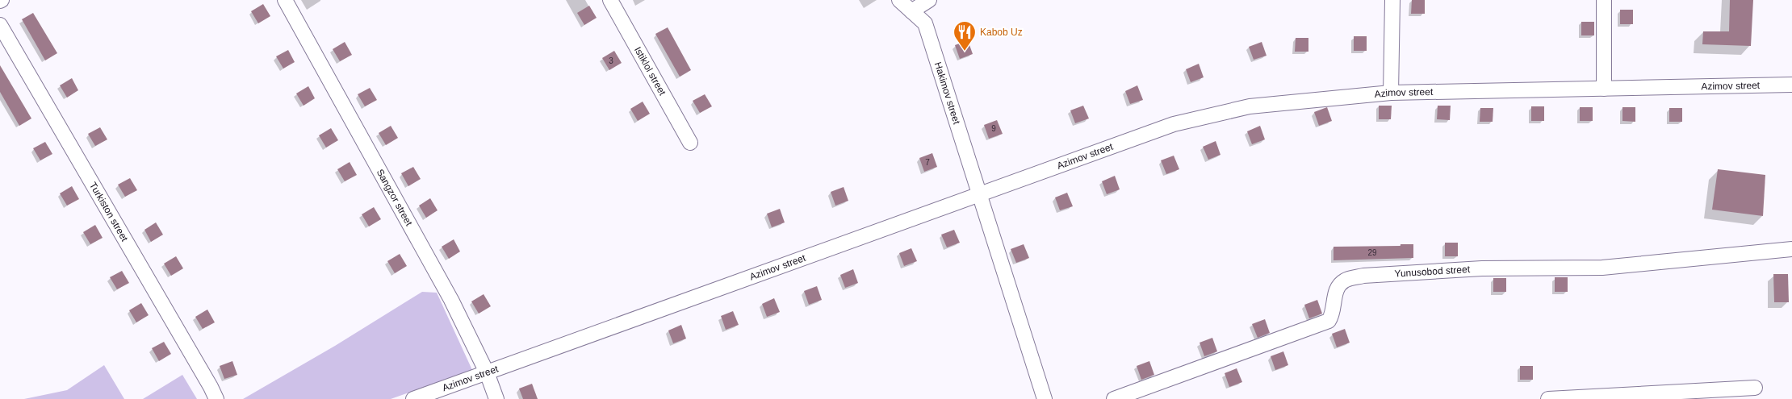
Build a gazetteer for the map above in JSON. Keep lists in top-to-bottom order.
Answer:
{
  "streets": {
    "street": [
      "Istiklol street",
      "Azimov street",
      "Hakimov street",
      "Sangzor street",
      "Turkiston street",
      "Yunusobod street"
    ]
  },
  "crossings": [
    ["Azimov street", "Hakimov street"],
    ["Azimov street", "Sangzor street"]
  ],
  "places": {
    "restaurant": ["Kabob Uz"]
  },
  "house_numbers": [
    "3",
    "9",
    "7",
    "29"
  ]
}
